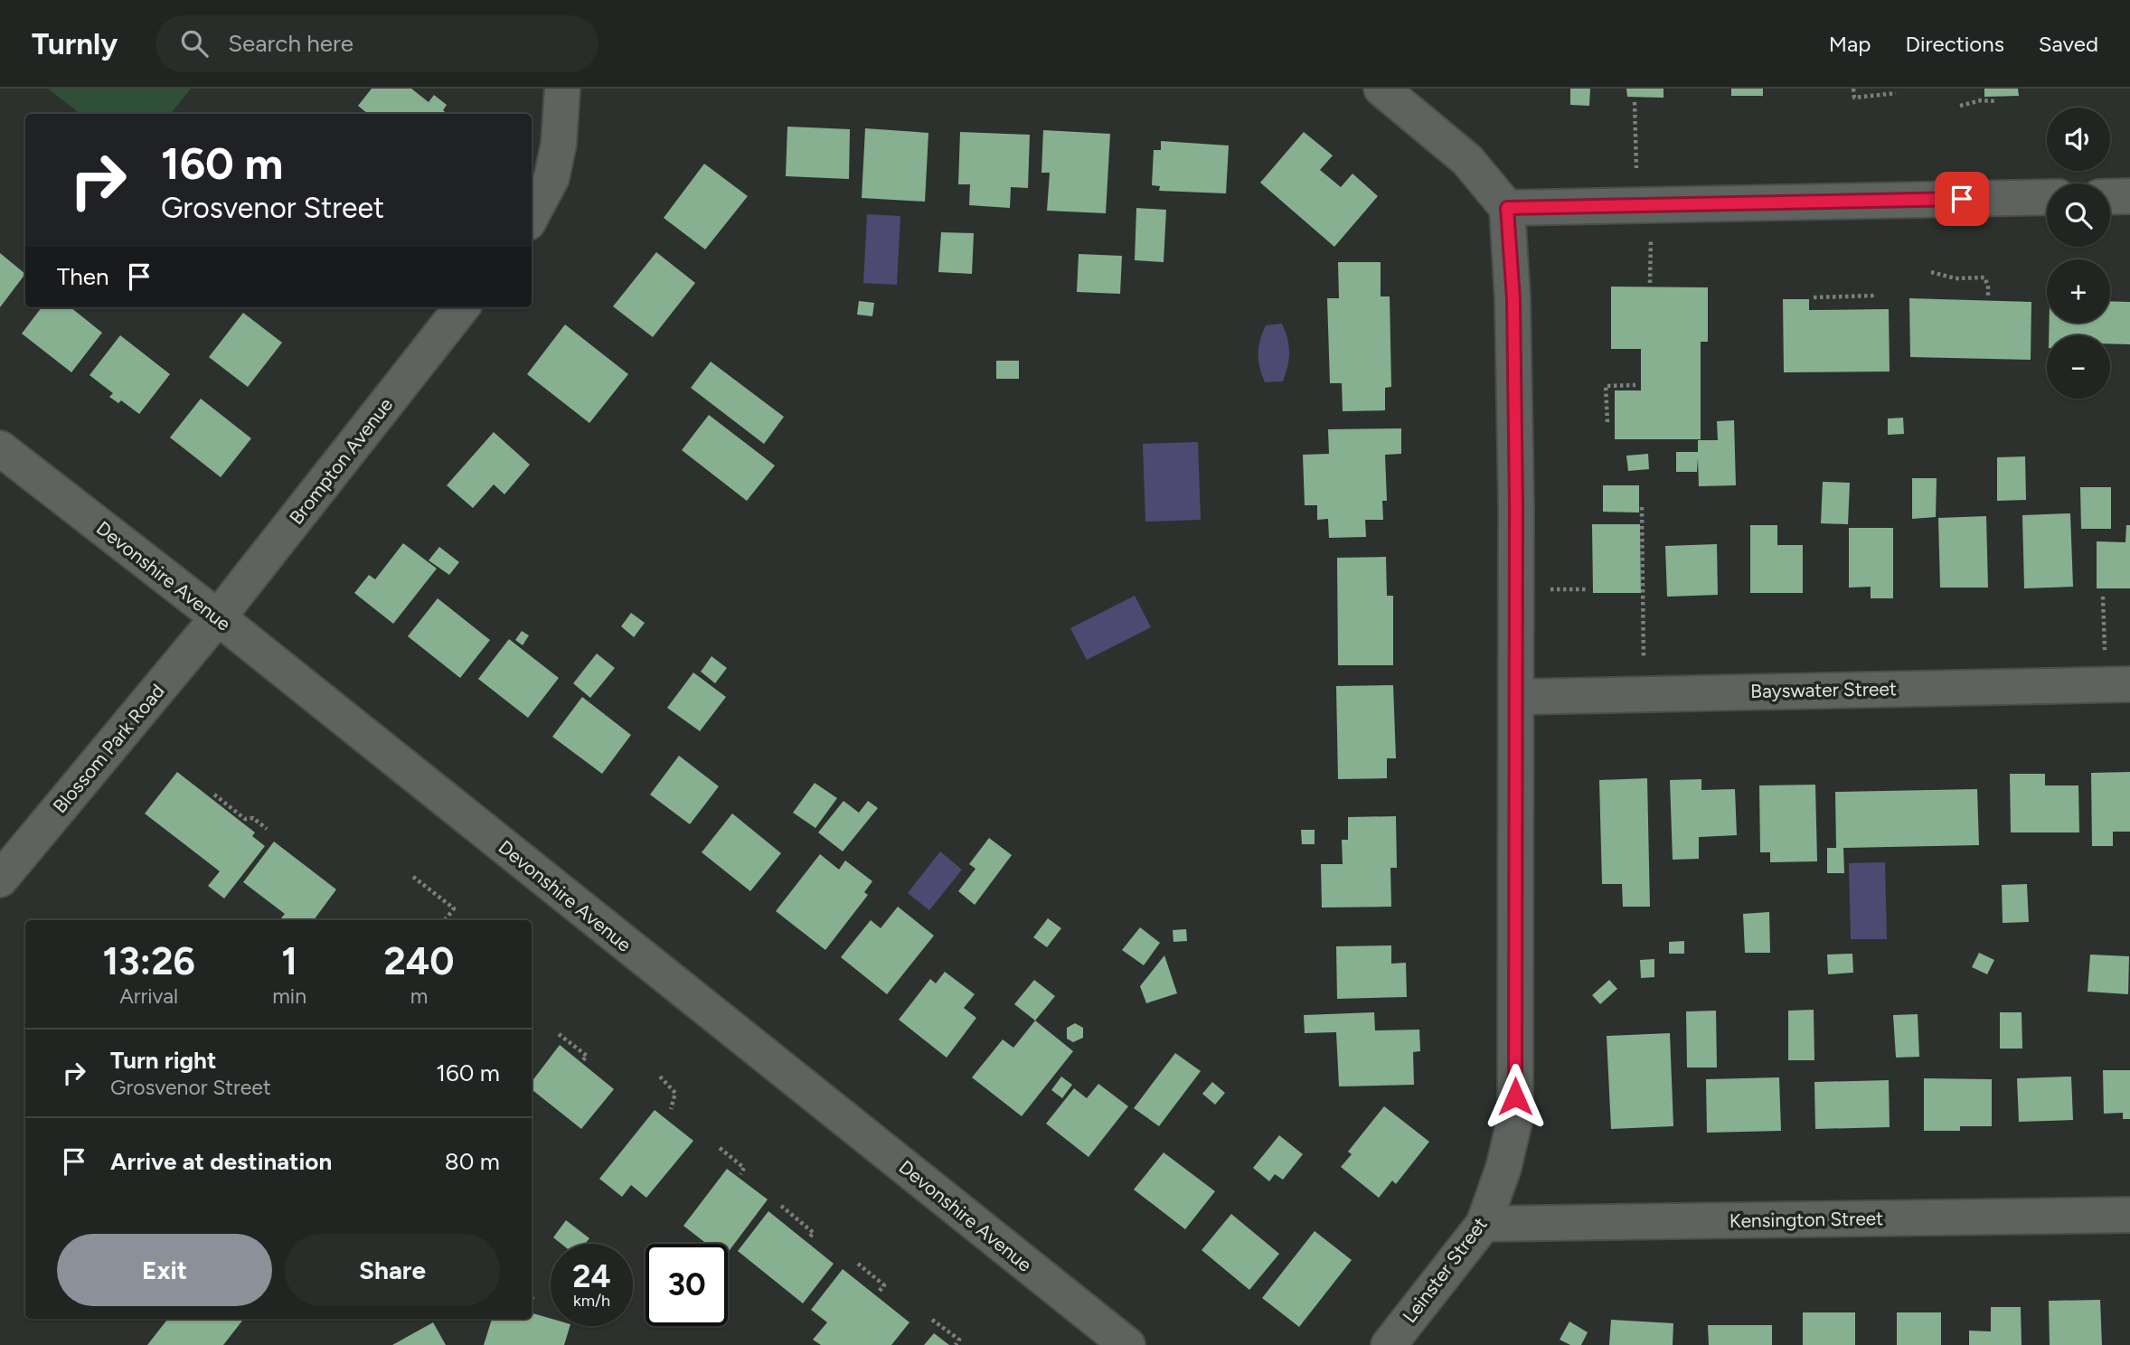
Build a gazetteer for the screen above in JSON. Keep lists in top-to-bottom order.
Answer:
{
  "streets": {
    "street": [
      "Brompton Avenue",
      "Devonshire Avenue",
      "Bayswater Street",
      "Blossom Park Road",
      "Kensington Street",
      "Leinster Street"
    ]
  },
  "crossings": [
    ["Brompton Avenue", "Devonshire Avenue"],
    ["Brompton Avenue", "Blossom Park Road"],
    ["Devonshire Avenue", "Blossom Park Road"],
    ["Bayswater Street", "Leinster Street"],
    ["Kensington Street", "Leinster Street"]
  ],
  "page": {
    "header": "Turnly",
    "search": "Search here",
    "nav": ["Map", "Directions", "Saved"],
    "map_buttons": ["+", "−"],
    "turn": ["160 m", "Grosvenor Street"],
    "then": "Then",
    "eta": [
      "13:26",
      "Arrival",
      "1",
      "min",
      "240",
      "m"
    ],
    "list": [
      {
        "name": "Turn right",
        "note": "Grosvenor Street",
        "value": "160 m"
      },
      {
        "name": "Arrive at destination",
        "value": "80 m"
      }
    ],
    "buttons": ["Exit", "Share"],
    "speed": "24 km/h",
    "limit": "30"
  }
}
